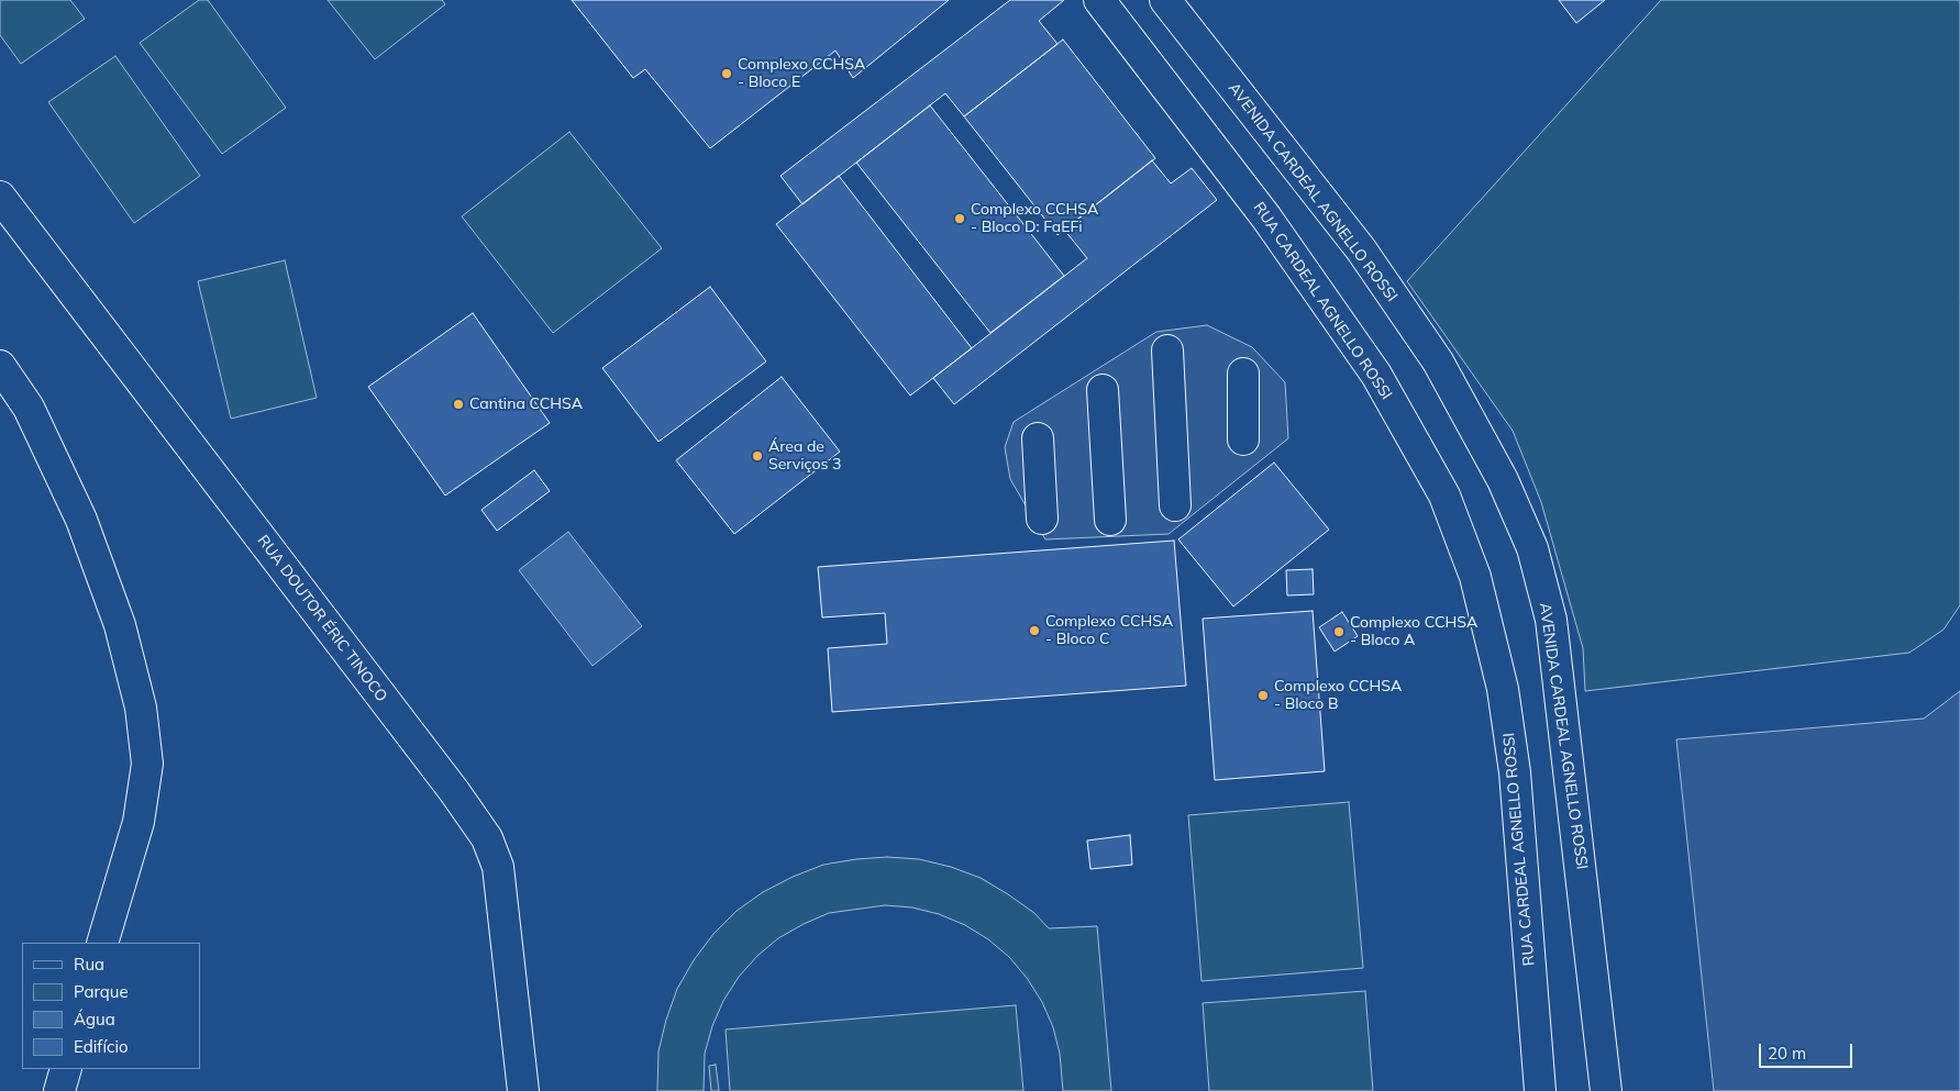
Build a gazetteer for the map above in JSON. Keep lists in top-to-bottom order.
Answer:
{
  "streets": {
    "street": ["AVENIDA CARDEAL AGNELLO ROSSI", "RUA CARDEAL AGNELLO ROSSI", "RUA DOUTOR ÉRIC TINOCO"]
  },
  "places": [
    "Complexo CCHSA - Bloco E",
    "Complexo CCHSA - Bloco D: FaEFi",
    "Cantina CCHSA",
    "Área de Serviços 3",
    "Complexo CCHSA - Bloco C",
    "Complexo CCHSA - Bloco A",
    "Complexo CCHSA - Bloco B"
  ],
  "legend": [
    "Rua",
    "Parque",
    "Água",
    "Edifício"
  ],
  "scale_bar": "20 m"
}
